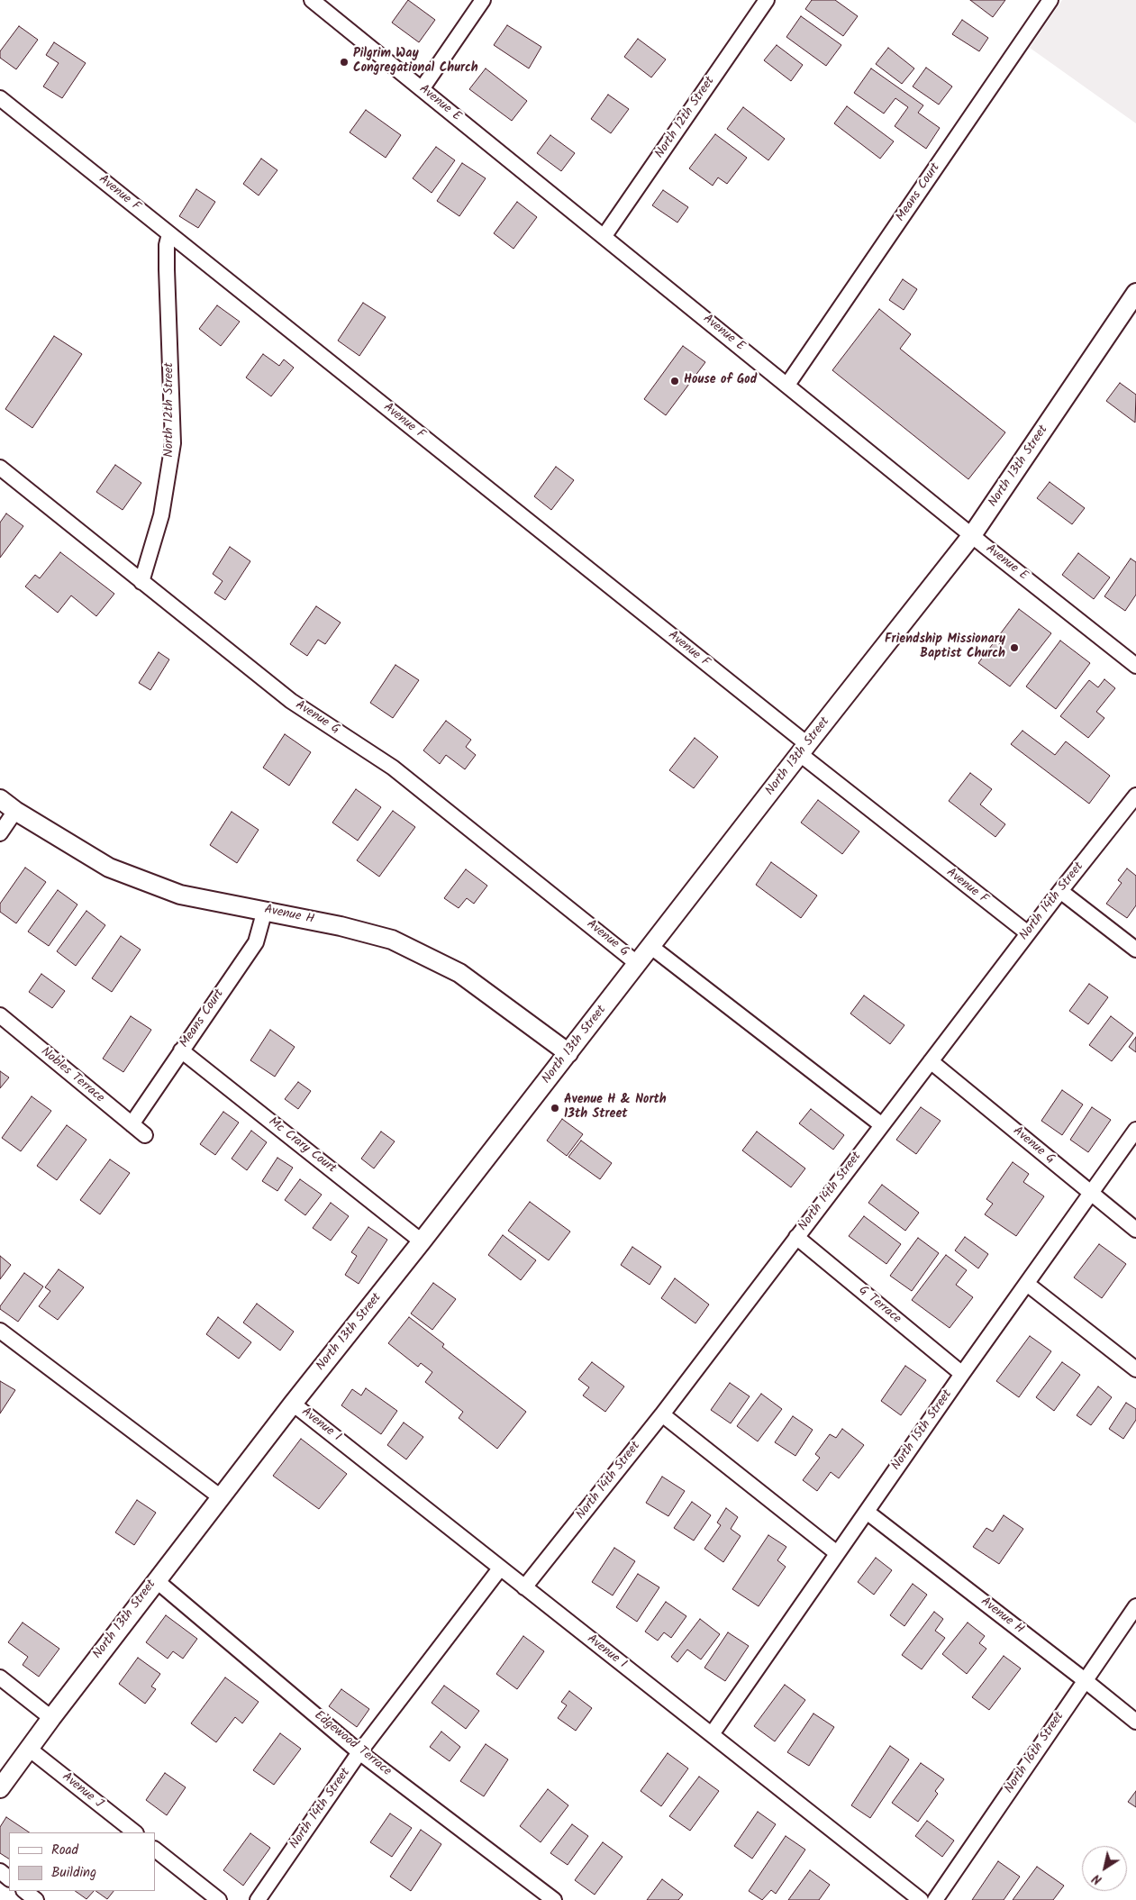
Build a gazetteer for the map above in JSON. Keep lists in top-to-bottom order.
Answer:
{
  "streets": {
    "street": [
      "Avenue E",
      "North 12th Street",
      "Means Court",
      "Avenue F",
      "North 13th Street",
      "Avenue G",
      "North 14th Street",
      "Avenue H",
      "Nobles Terrace",
      "Mc Crary Court",
      "G Terrace",
      "Avenue I",
      "North 15th Street",
      "Edgewood Terrace",
      "North 16th Street",
      "Avenue J"
    ]
  },
  "crossings": [
    ["Avenue E", "North 12th Street"],
    ["Avenue E", "Means Court"],
    ["Avenue E", "North 13th Street"],
    ["North 12th Street", "Avenue F"],
    ["North 12th Street", "Avenue G"],
    ["Means Court", "Avenue H"],
    ["Means Court", "Nobles Terrace"],
    ["Means Court", "Mc Crary Court"],
    ["Avenue F", "North 13th Street"],
    ["Avenue F", "North 14th Street"],
    ["North 13th Street", "Avenue G"],
    ["North 13th Street", "Avenue H"],
    ["North 13th Street", "Mc Crary Court"],
    ["North 13th Street", "Avenue I"],
    ["North 13th Street", "Edgewood Terrace"],
    ["North 13th Street", "Avenue J"],
    ["Avenue G", "North 14th Street"],
    ["Avenue G", "North 15th Street"],
    ["North 14th Street", "G Terrace"],
    ["North 14th Street", "Avenue I"],
    ["North 14th Street", "Edgewood Terrace"],
    ["Avenue H", "North 15th Street"],
    ["Avenue H", "North 16th Street"],
    ["G Terrace", "North 15th Street"],
    ["Avenue I", "North 15th Street"]
  ],
  "places": [
    "Pilgrim Way Congregational Church",
    "House of God",
    "Friendship Missionary Baptist Church",
    "Avenue H & North 13th Street"
  ],
  "legend": ["Road", "Building"],
  "north": "bottom left"
}
